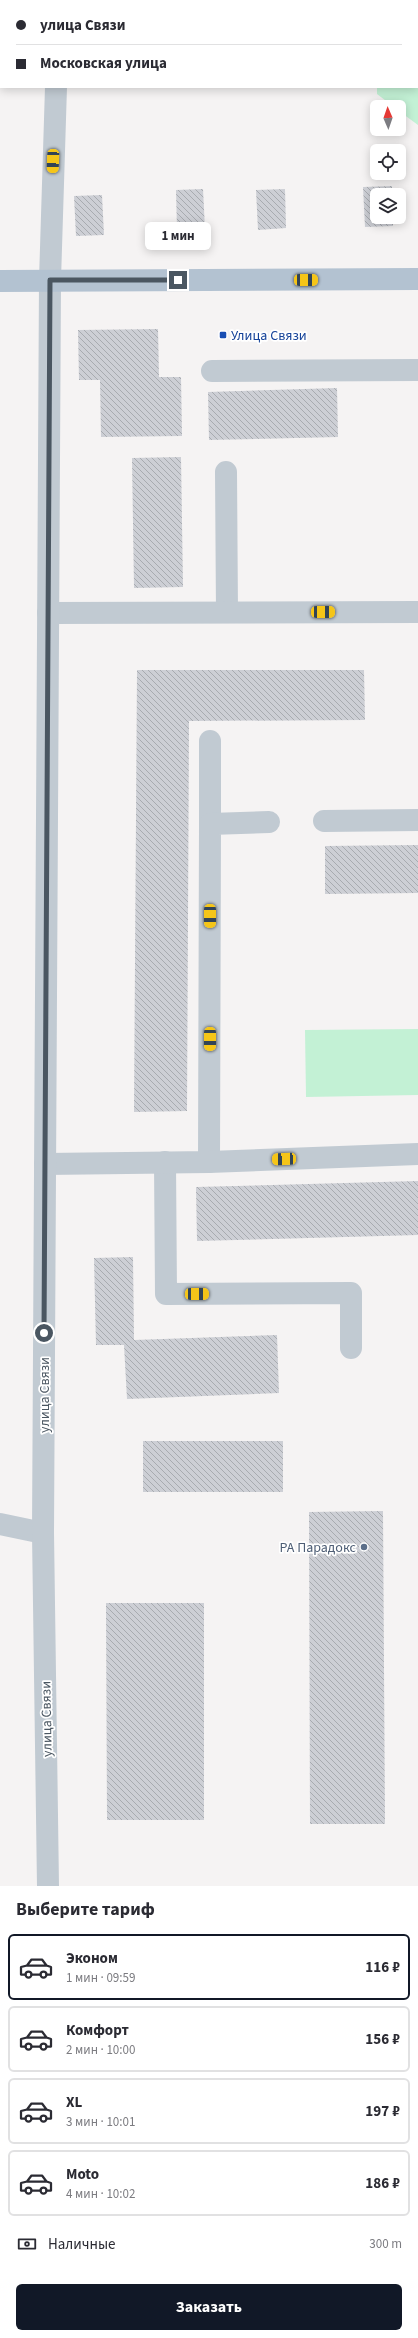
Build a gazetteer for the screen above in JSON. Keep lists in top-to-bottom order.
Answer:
{
  "streets": {
    "street": ["улица Связи"]
  },
  "places": {
    "transit": ["Улица Связи"],
    "other": ["РА Парадокс"]
  },
  "north": "top",
  "page": {
    "banner": ["улица Связи", "Московская улица"],
    "bubble": "1 мин",
    "heading": "Выберите тариф",
    "list": [
      {
        "name": "Эконом",
        "note": "1 мин · 09:59",
        "value": "116 ₽"
      },
      {
        "name": "Комфорт",
        "note": "2 мин · 10:00",
        "value": "156 ₽"
      },
      {
        "name": "XL",
        "note": "3 мин · 10:01",
        "value": "197 ₽"
      },
      {
        "name": "Moto",
        "note": "4 мин · 10:02",
        "value": "186 ₽"
      }
    ],
    "pay": ["Наличные", "300 m"],
    "buttons": "Заказать"
  }
}
